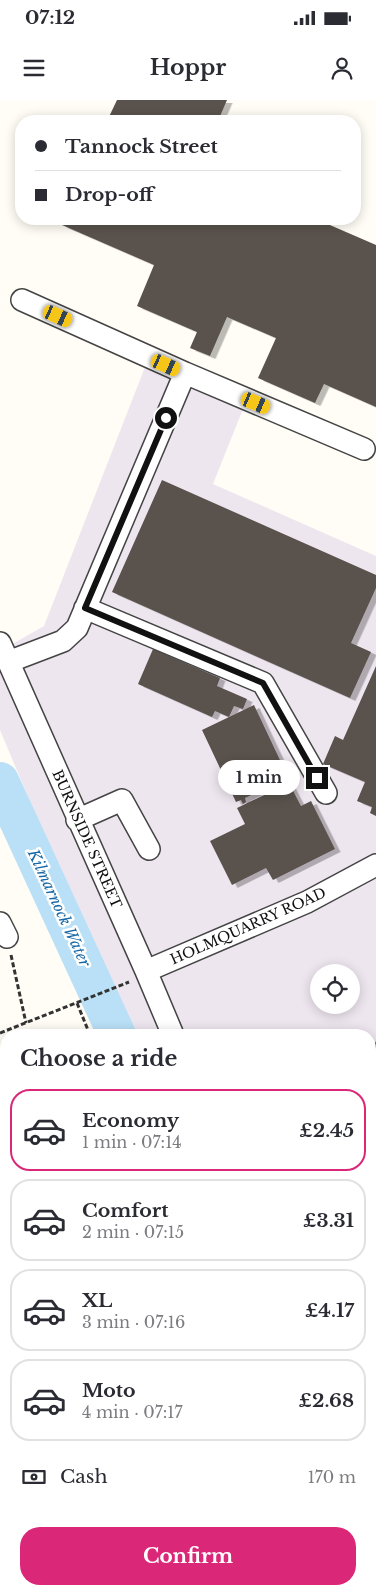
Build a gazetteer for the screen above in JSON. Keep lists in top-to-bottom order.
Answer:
{
  "streets": {
    "street": ["BURNSIDE STREET", "HOLMQUARRY ROAD"]
  },
  "crossings": [
    ["BURNSIDE STREET", "HOLMQUARRY ROAD"]
  ],
  "water": ["Kilmarnock Water"],
  "page": {
    "status": "07:12",
    "header": "Hoppr",
    "banner": ["Tannock Street", "Drop-off"],
    "bubble": "1 min",
    "heading": "Choose a ride",
    "list": [
      {
        "name": "Economy",
        "note": "1 min · 07:14",
        "value": "£2.45"
      },
      {
        "name": "Comfort",
        "note": "2 min · 07:15",
        "value": "£3.31"
      },
      {
        "name": "XL",
        "note": "3 min · 07:16",
        "value": "£4.17"
      },
      {
        "name": "Moto",
        "note": "4 min · 07:17",
        "value": "£2.68"
      }
    ],
    "pay": ["Cash", "170 m"],
    "buttons": "Confirm"
  }
}
